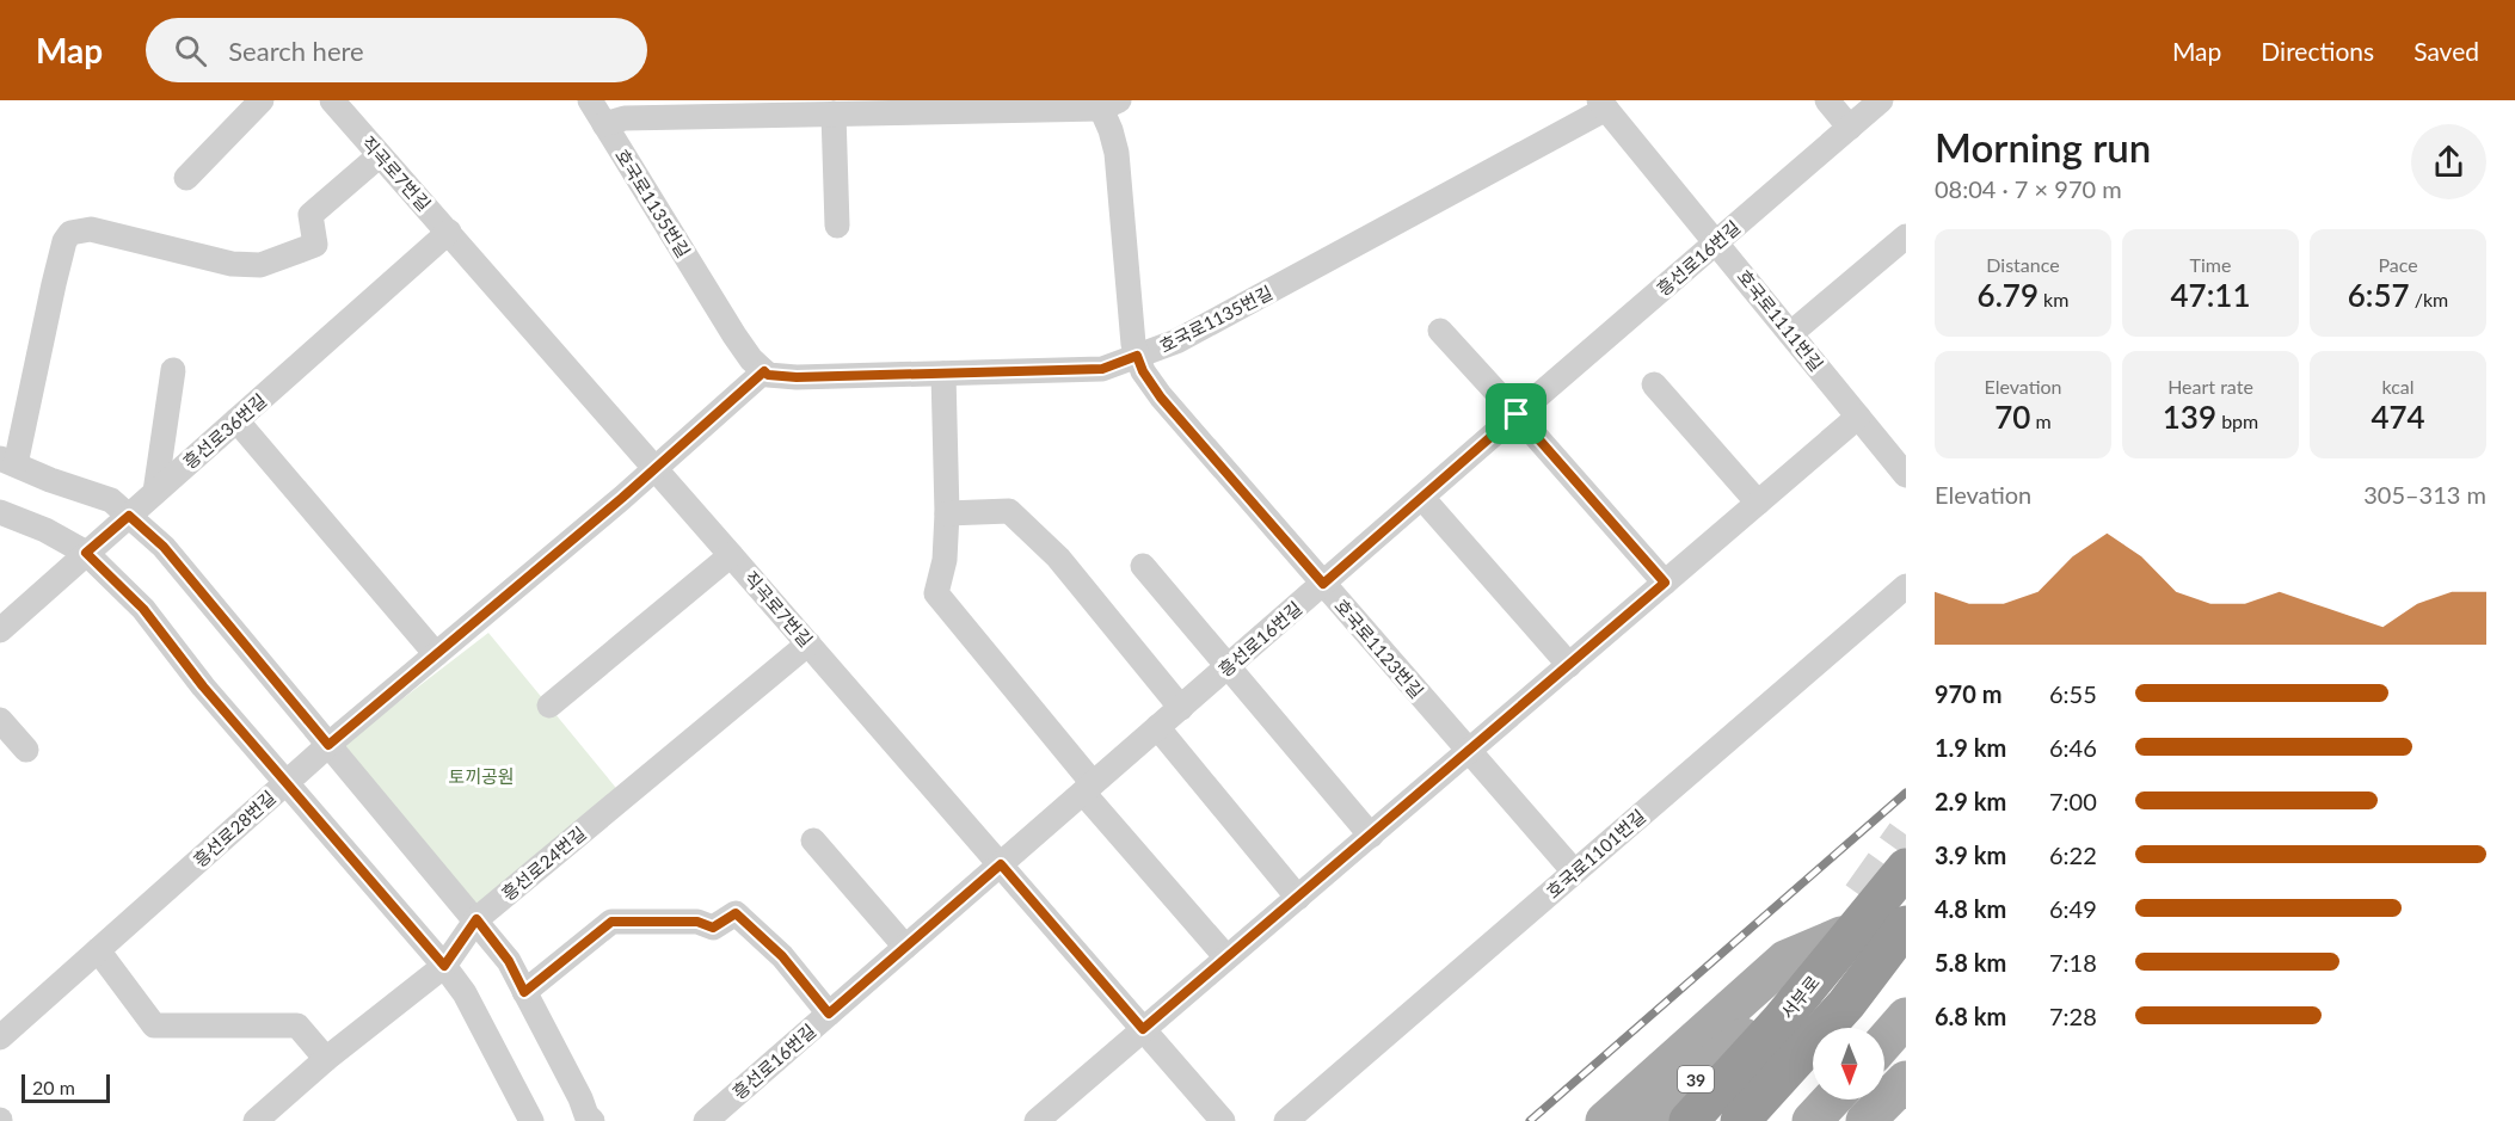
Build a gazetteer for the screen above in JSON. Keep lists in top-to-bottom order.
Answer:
{
  "streets": {
    "highway": ["서부로"],
    "main road": ["39"],
    "street": [
      "직곡로7번길",
      "호국로1135번길",
      "흥선로16번길",
      "호국로1111번길",
      "흥선로36번길",
      "호국로1123번길",
      "흥선로28번길",
      "호국로1101번길",
      "흥선로24번길"
    ]
  },
  "crossings": [
    ["직곡로7번길", "흥선로16번길"],
    ["직곡로7번길", "흥선로36번길"],
    ["직곡로7번길", "흥선로28번길"],
    ["직곡로7번길", "흥선로24번길"],
    ["호국로1135번길", "호국로1111번길"],
    ["호국로1135번길", "호국로1123번길"],
    ["호국로1135번길", "흥선로28번길"],
    ["흥선로16번길", "호국로1111번길"],
    ["흥선로16번길", "호국로1123번길"],
    ["호국로1123번길", "호국로1101번길"]
  ],
  "parks": ["토끼공원"],
  "scale_bar": "20 m",
  "north": "bottom",
  "page": {
    "header": "Map",
    "search": "Search here",
    "nav": ["Map", "Directions", "Saved"],
    "heading": ["Morning run", "08:04 · 7 × 970 m"],
    "stats": [
      ["Distance", "6.79 km"],
      ["Time", "47:11"],
      ["Pace", "6:57 /km"],
      ["Elevation", "70 m"],
      ["Heart rate", "139 bpm"],
      ["kcal", "474"]
    ],
    "chart": ["Elevation", "305–313 m"],
    "list": [
      {
        "name": "970 m",
        "note": "6:55"
      },
      {
        "name": "1.9 km",
        "note": "6:46"
      },
      {
        "name": "2.9 km",
        "note": "7:00"
      },
      {
        "name": "3.9 km",
        "note": "6:22"
      },
      {
        "name": "4.8 km",
        "note": "6:49"
      },
      {
        "name": "5.8 km",
        "note": "7:18"
      },
      {
        "name": "6.8 km",
        "note": "7:28"
      }
    ],
    "scale": "20 m"
  }
}
